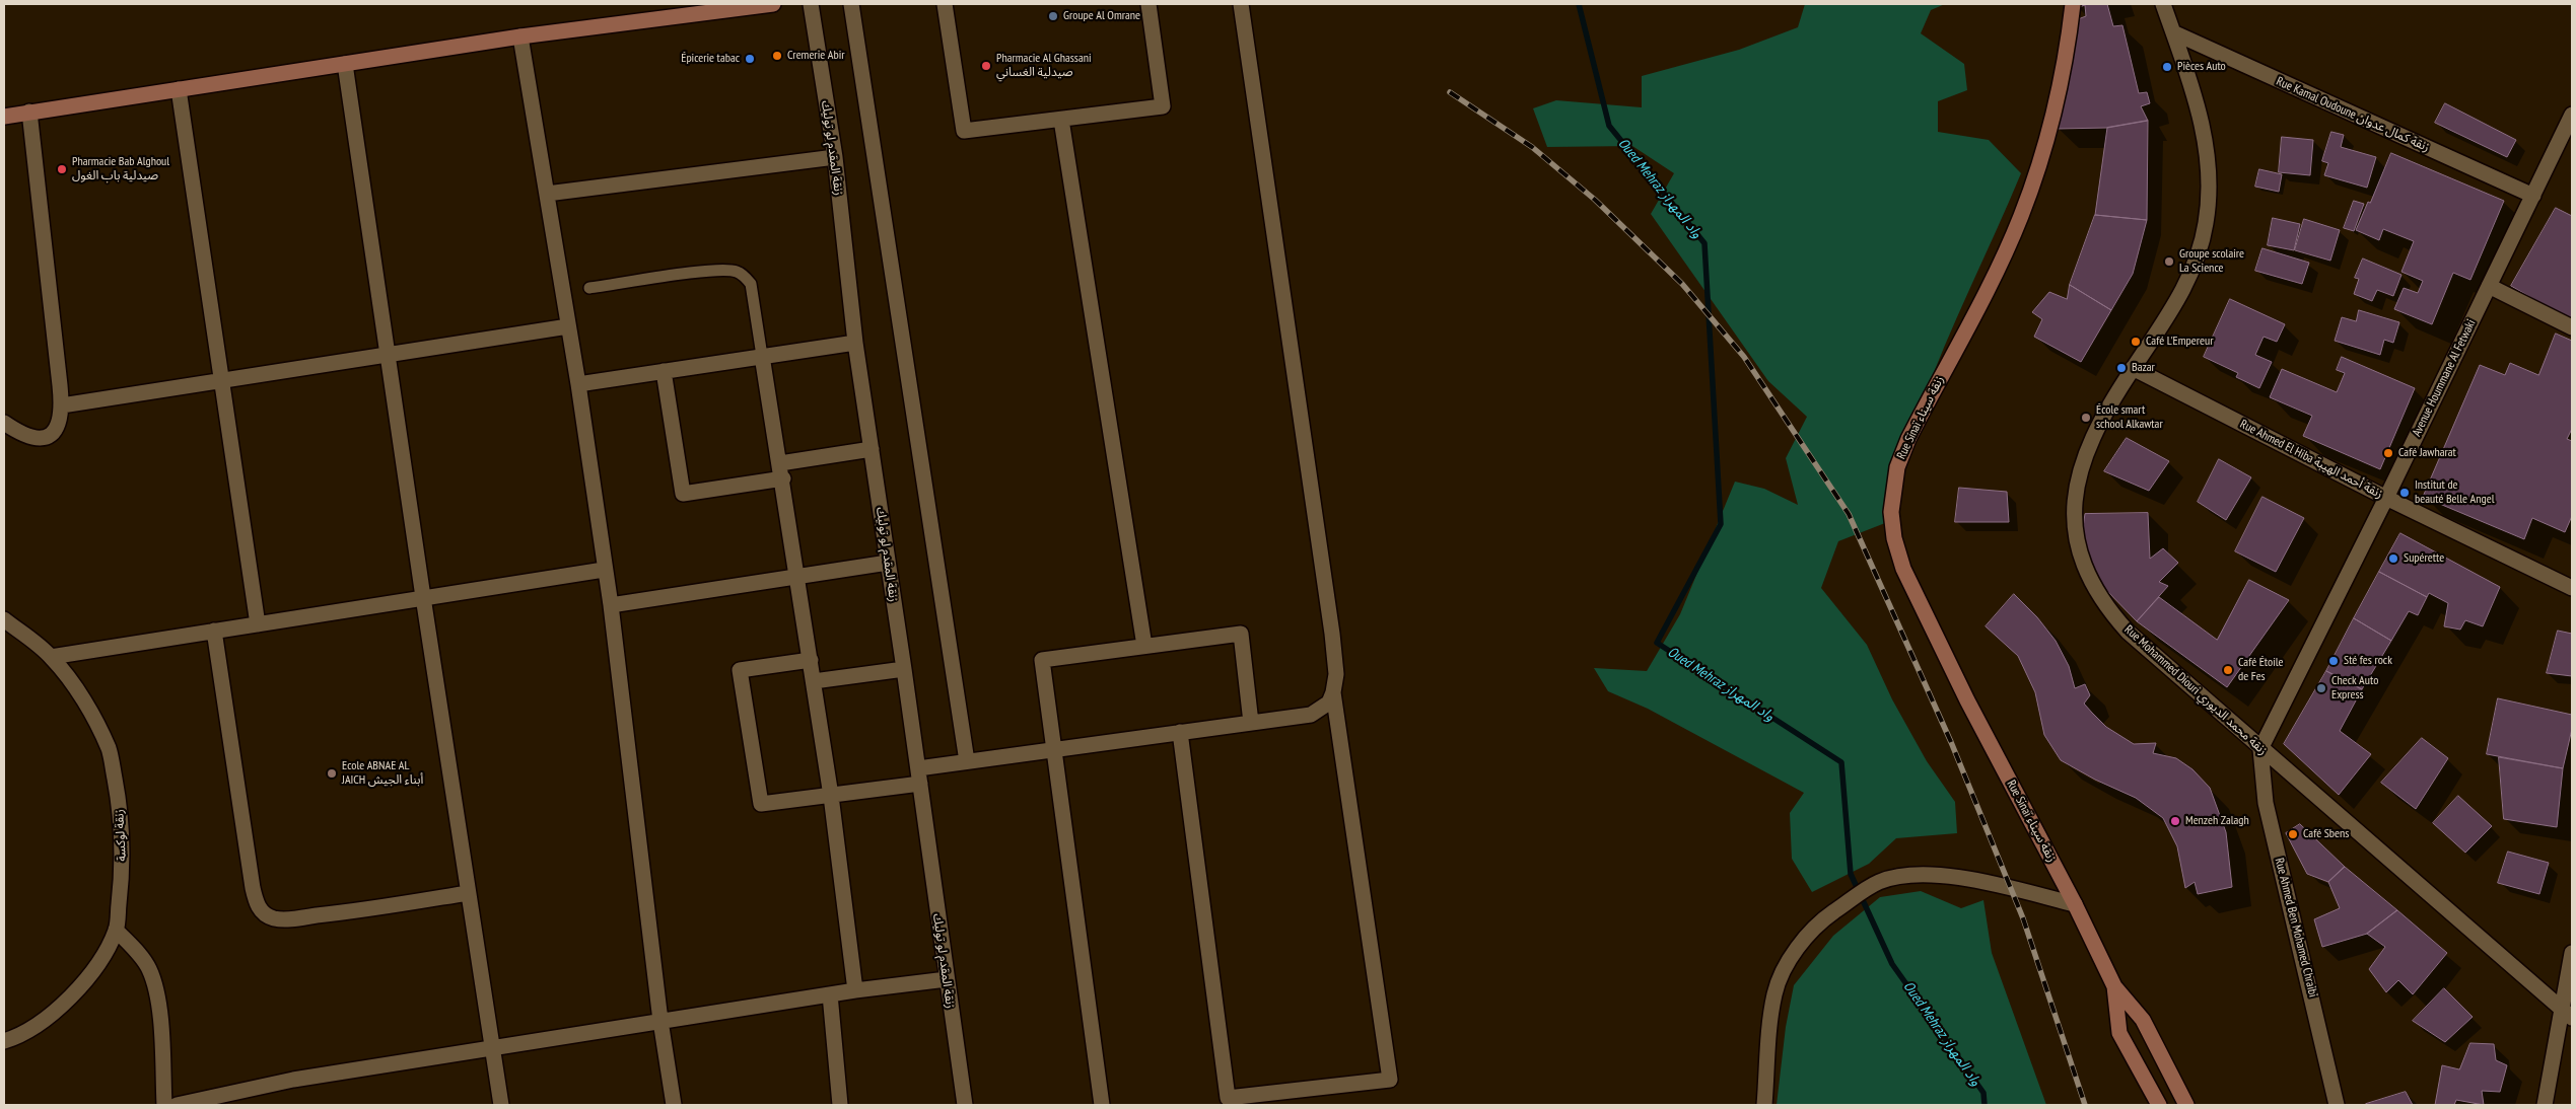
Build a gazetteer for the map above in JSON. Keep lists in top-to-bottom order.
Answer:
{
  "streets": {
    "street": [
      "Rue Kamal Oudoune زنقة كمال عدوان",
      "زنقة المقدم لو توليك",
      "Avenue Hoummane Al Fetwaki",
      "Rue Sinaï زنقة سيناء",
      "Rue Ahmed El Hiba زنقة أحمد الهيبة",
      "Rue Mohammed Diouri زنقة محمد الديوري",
      "زنقة لوكسة",
      "Rue Ahmed Ben Mohamed Chraibi"
    ]
  },
  "crossings": [
    ["Rue Kamal Oudoune زنقة كمال عدوان", "Avenue Hoummane Al Fetwaki"],
    ["Rue Kamal Oudoune زنقة كمال عدوان", "Rue Mohammed Diouri زنقة محمد الديوري"],
    ["Avenue Hoummane Al Fetwaki", "Rue Ahmed El Hiba زنقة أحمد الهيبة"],
    ["Avenue Hoummane Al Fetwaki", "Rue Mohammed Diouri زنقة محمد الديوري"],
    ["Avenue Hoummane Al Fetwaki", "Rue Ahmed Ben Mohamed Chraibi"],
    ["Rue Ahmed El Hiba زنقة أحمد الهيبة", "Rue Mohammed Diouri زنقة محمد الديوري"],
    ["Rue Mohammed Diouri زنقة محمد الديوري", "Rue Ahmed Ben Mohamed Chraibi"]
  ],
  "water": ["Oued Mehraz واد المهراز"],
  "places": [
    "Groupe Al Omrane",
    "Cremerie Abir",
    "Épicerie tabac",
    "Pharmacie Al Ghassani صيدلية الغساني",
    "Pièces Auto",
    "Pharmacie Bab Alghoul صيدلية باب الغول",
    "Groupe scolaire La Science",
    "Café L'Empereur",
    "Bazar",
    "École smart school Alkawtar",
    "Café Jawharat",
    "Institut de beauté Belle Angel",
    "Supérette",
    "Sté fes rock",
    "Café Étoile de Fes",
    "Check Auto Express",
    "Ecole ABNAE AL JAICH أبناء الجيش",
    "Menzeh Zalagh",
    "Café Sbens"
  ]
}
